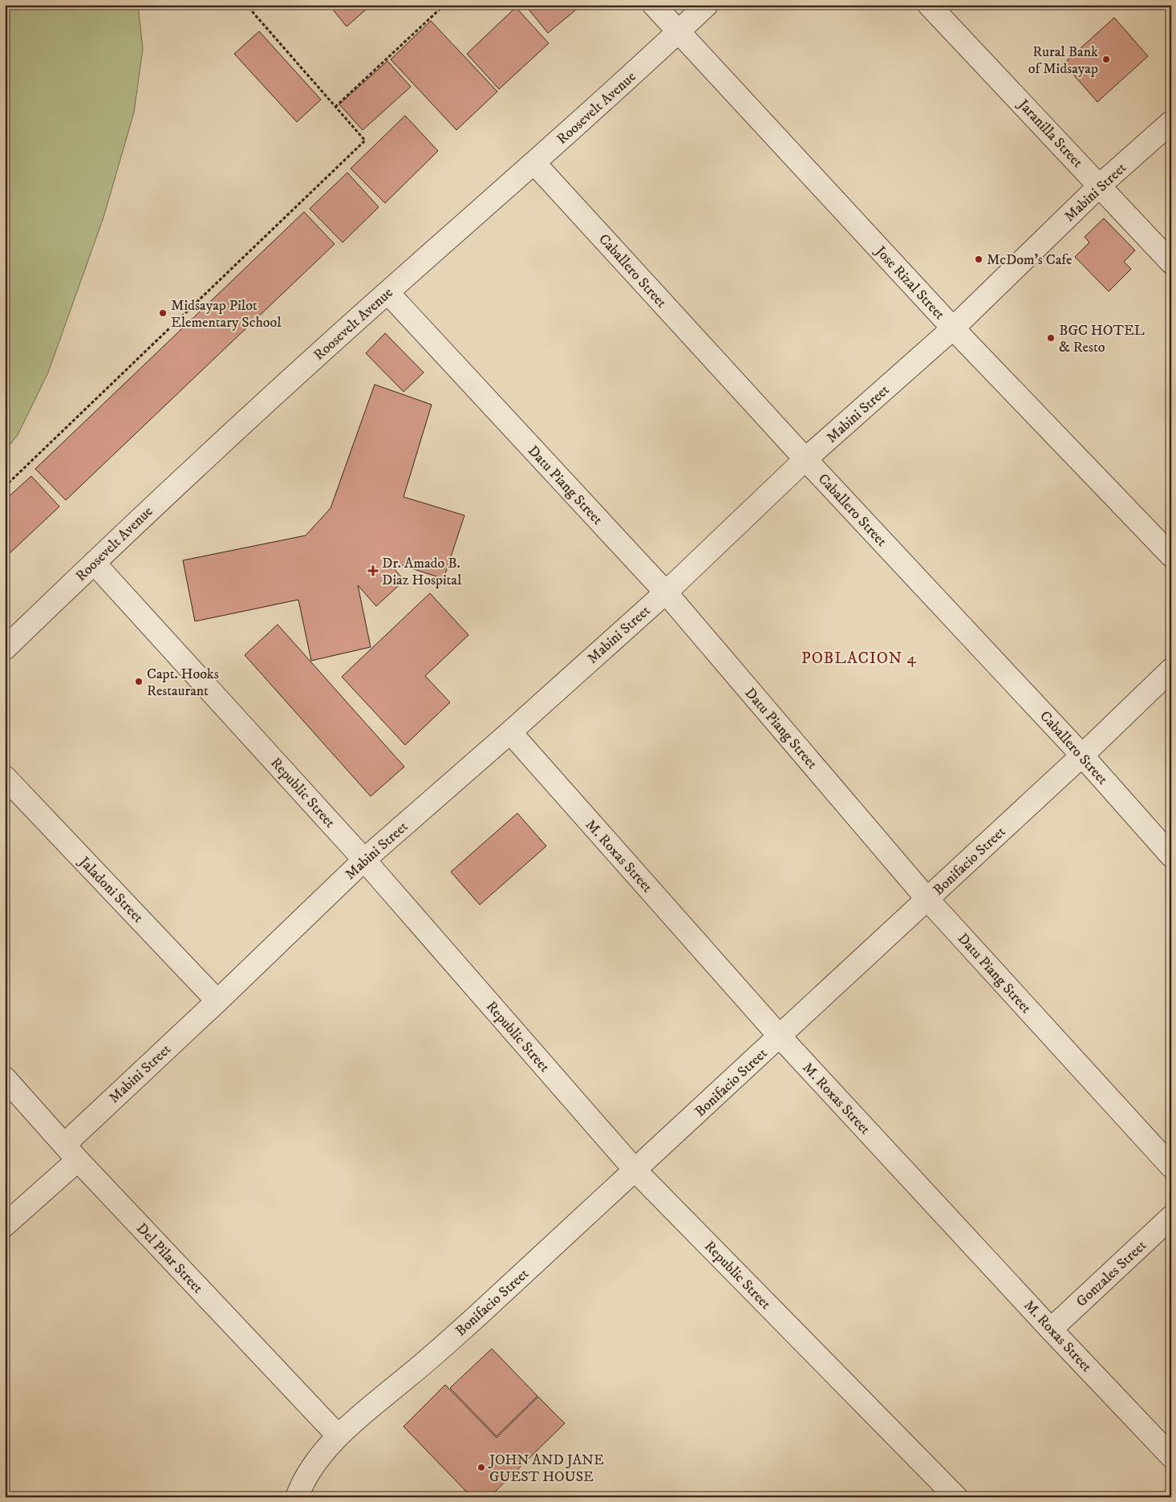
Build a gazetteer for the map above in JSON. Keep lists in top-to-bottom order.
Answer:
{
  "streets": {
    "street": [
      "Roosevelt Avenue",
      "Jaranilla Street",
      "Mabini Street",
      "Caballero Street",
      "Jose Rizal Street",
      "Datu Piang Street",
      "Republic Street",
      "M. Roxas Street",
      "Bonifacio Street",
      "Jaladoni Street",
      "Del Pilar Street",
      "Gonzales Street"
    ]
  },
  "crossings": [
    ["Roosevelt Avenue", "Caballero Street"],
    ["Roosevelt Avenue", "Jose Rizal Street"],
    ["Roosevelt Avenue", "Datu Piang Street"],
    ["Roosevelt Avenue", "Republic Street"],
    ["Jaranilla Street", "Mabini Street"],
    ["Mabini Street", "Caballero Street"],
    ["Mabini Street", "Jose Rizal Street"],
    ["Mabini Street", "Datu Piang Street"],
    ["Mabini Street", "Republic Street"],
    ["Mabini Street", "M. Roxas Street"],
    ["Mabini Street", "Jaladoni Street"],
    ["Mabini Street", "Del Pilar Street"],
    ["Caballero Street", "Bonifacio Street"],
    ["Datu Piang Street", "Bonifacio Street"],
    ["Republic Street", "Bonifacio Street"],
    ["M. Roxas Street", "Bonifacio Street"],
    ["M. Roxas Street", "Gonzales Street"],
    ["Bonifacio Street", "Del Pilar Street"]
  ],
  "districts": ["POBLACION 4"],
  "places": {
    "other": [
      "Rural Bank of Midsayap",
      "McDom’s Cafe",
      "Midsayap Pilot Elementary School",
      "BGC HOTEL & Resto",
      "Capt. Hooks Restaurant",
      "JOHN AND JANE GUEST HOUSE"
    ],
    "health": ["Dr. Amado B. Diaz Hospital"]
  }
}
